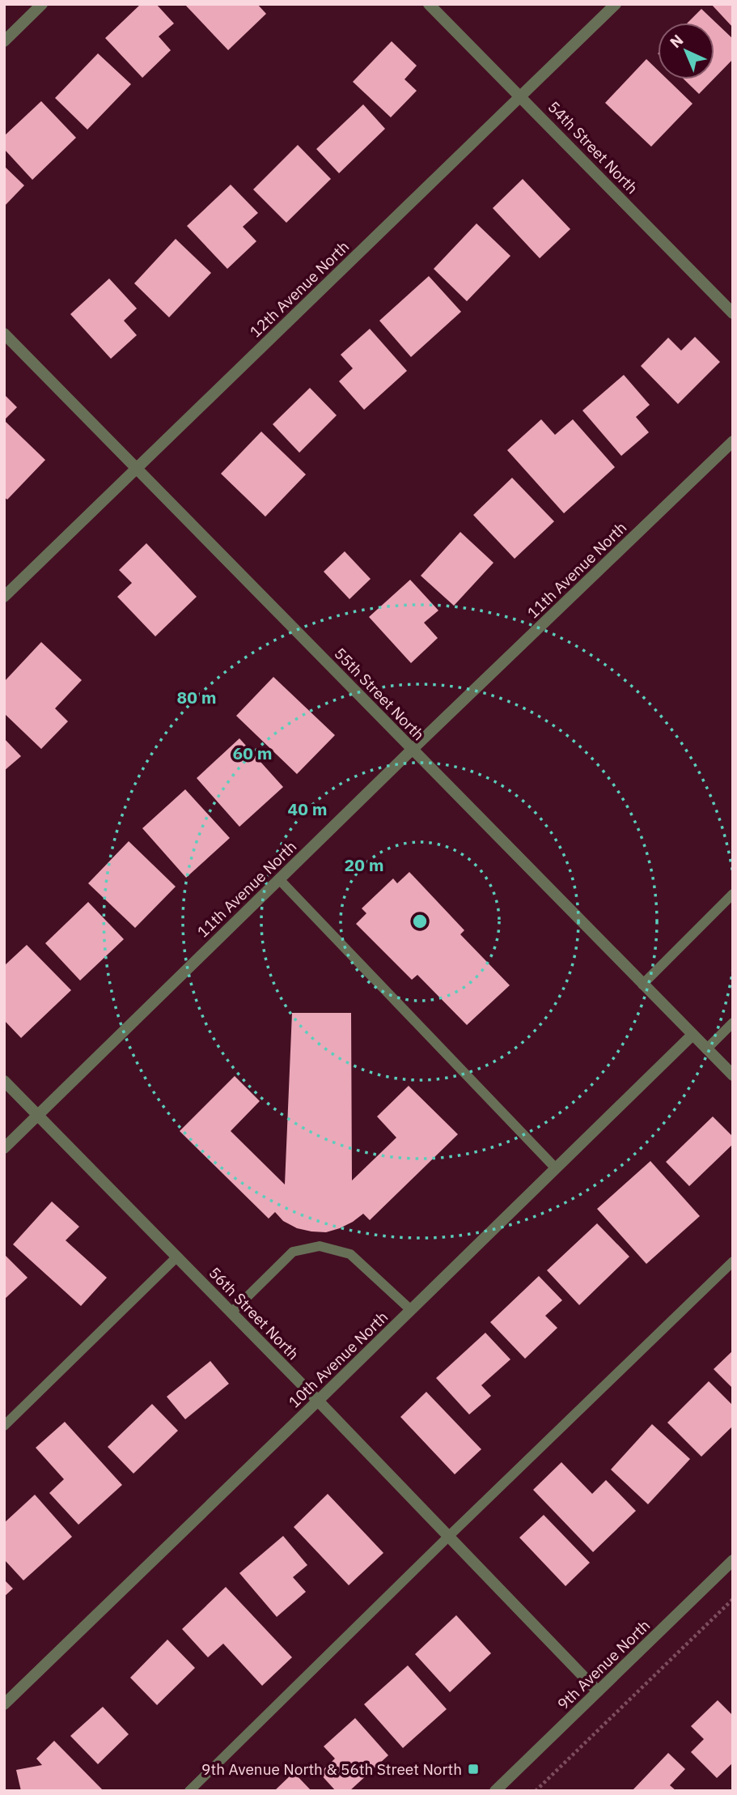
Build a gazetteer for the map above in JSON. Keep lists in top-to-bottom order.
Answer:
{
  "streets": {
    "street": [
      "54th Street North",
      "12th Avenue North",
      "11th Avenue North",
      "55th Street North",
      "56th Street North",
      "10th Avenue North",
      "9th Avenue North"
    ]
  },
  "crossings": [
    ["54th Street North", "12th Avenue North"],
    ["12th Avenue North", "55th Street North"],
    ["11th Avenue North", "55th Street North"],
    ["11th Avenue North", "56th Street North"],
    ["55th Street North", "10th Avenue North"],
    ["56th Street North", "10th Avenue North"],
    ["56th Street North", "9th Avenue North"]
  ],
  "places": {
    "transit": ["9th Avenue North & 56th Street North"]
  },
  "north": "top left",
  "rings": [
    "80 m",
    "60 m",
    "40 m",
    "20 m"
  ]
}
